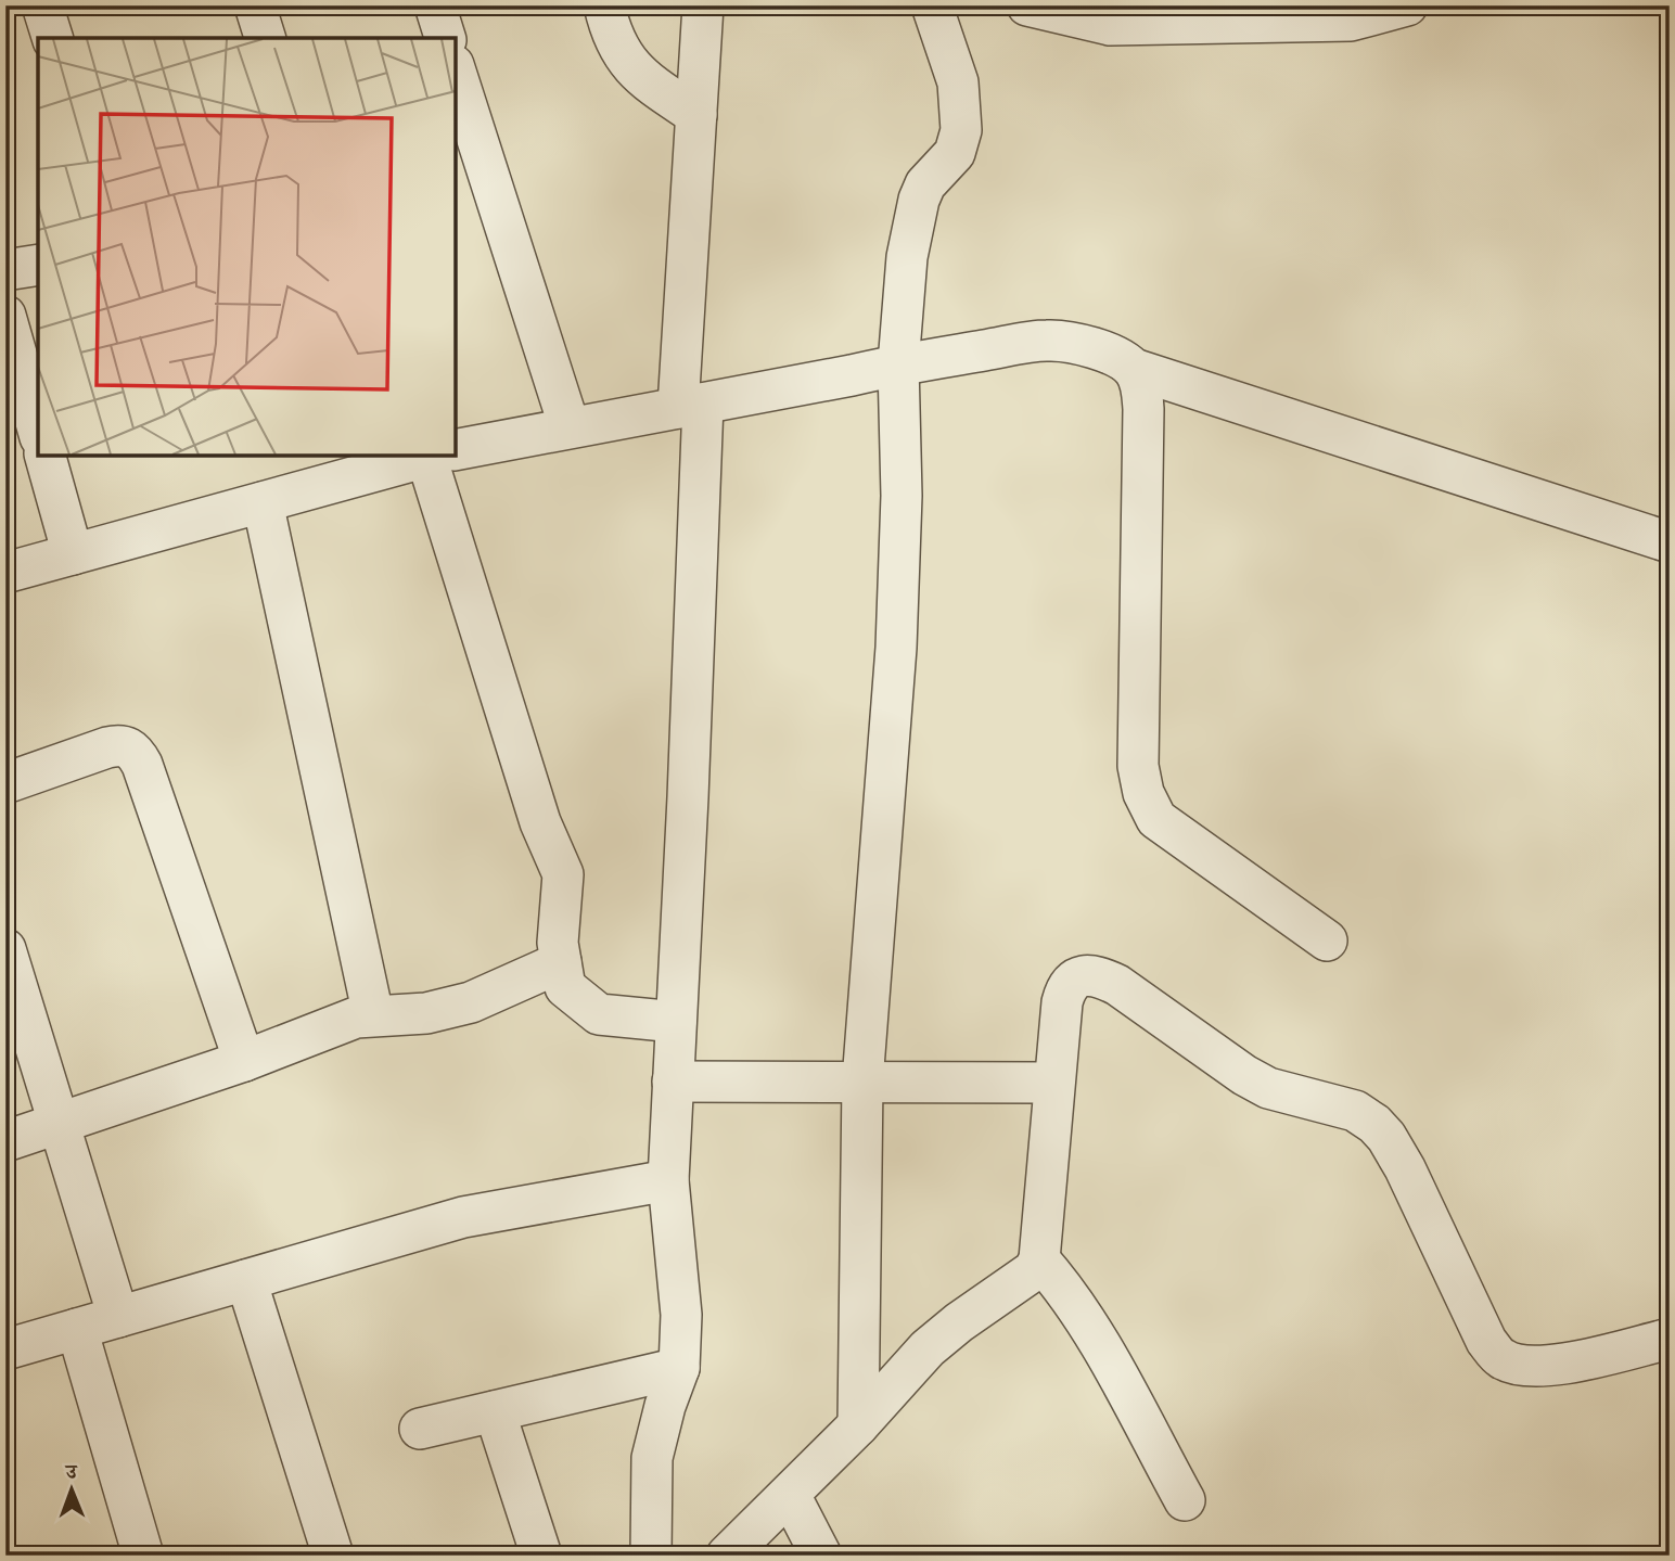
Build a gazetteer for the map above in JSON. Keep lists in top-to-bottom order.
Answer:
{
  "north": "top"
}
